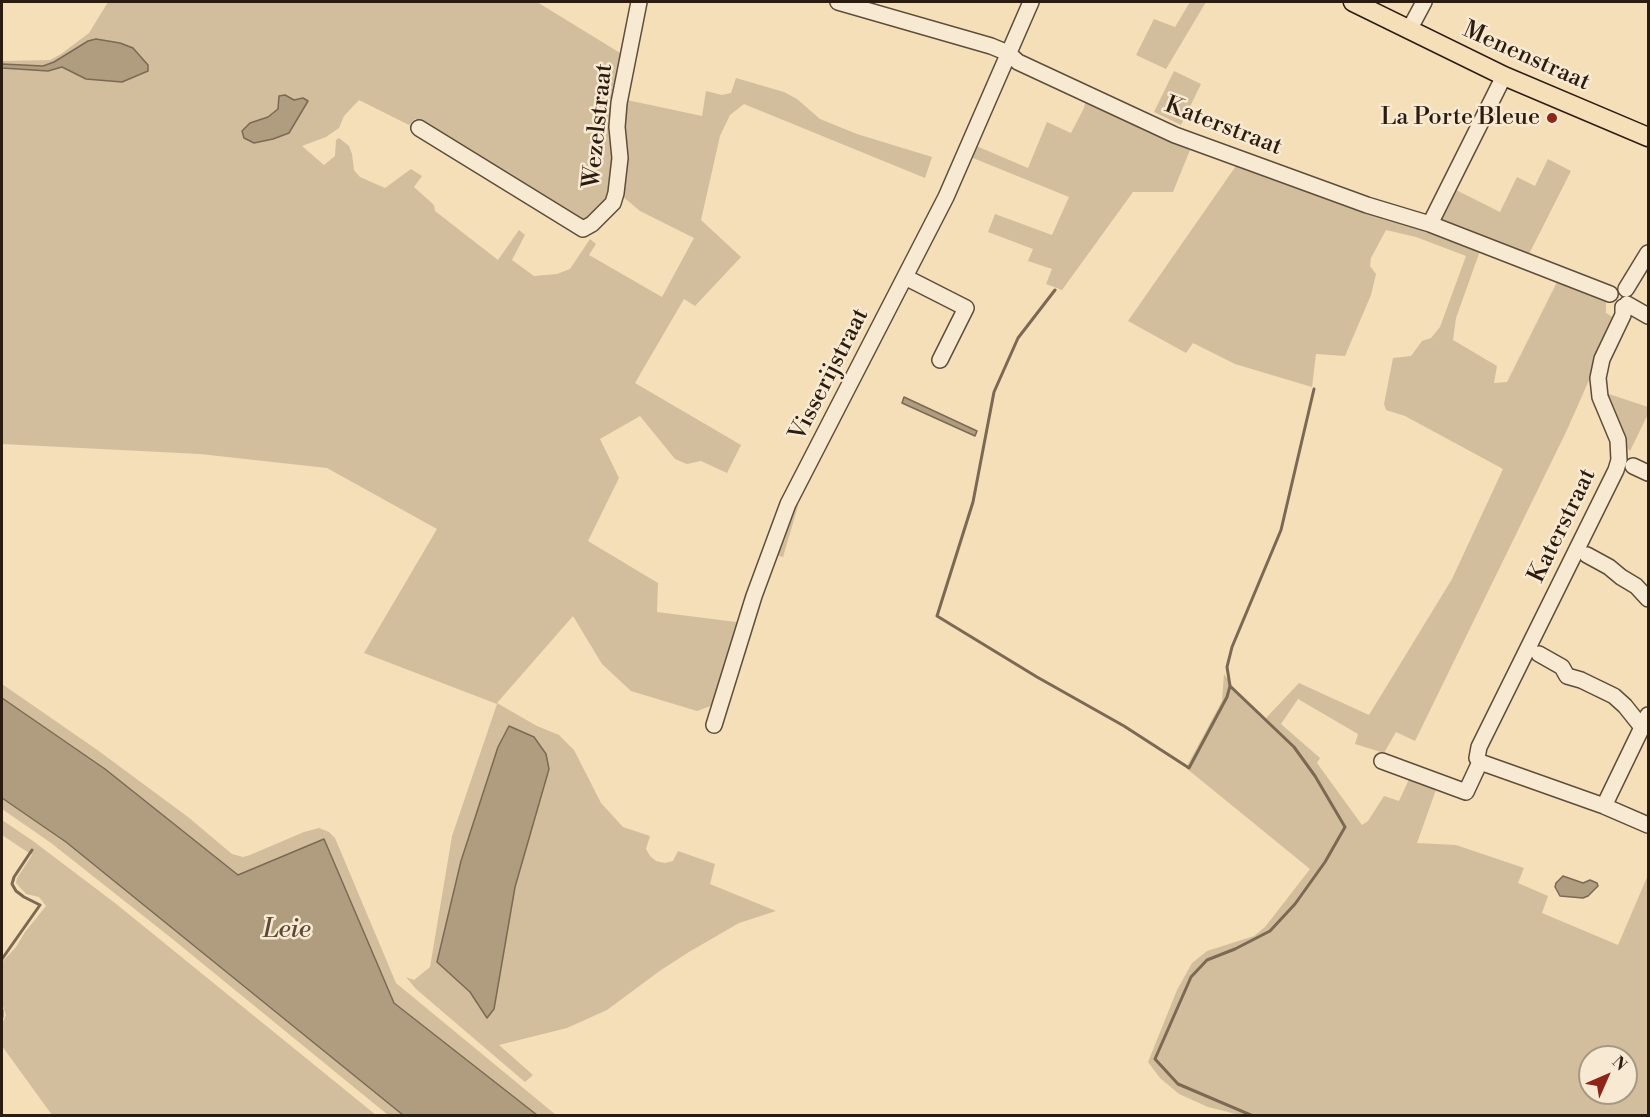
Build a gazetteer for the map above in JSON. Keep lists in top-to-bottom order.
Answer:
{
  "streets": {
    "main road": ["Menenstraat"],
    "street": ["Wezelstraat", "Katerstraat", "Visserijstraat"]
  },
  "crossings": [
    ["Katerstraat", "Visserijstraat"]
  ],
  "water": ["Leie"],
  "places": ["La Porte Bleue"],
  "north": "top right"
}
